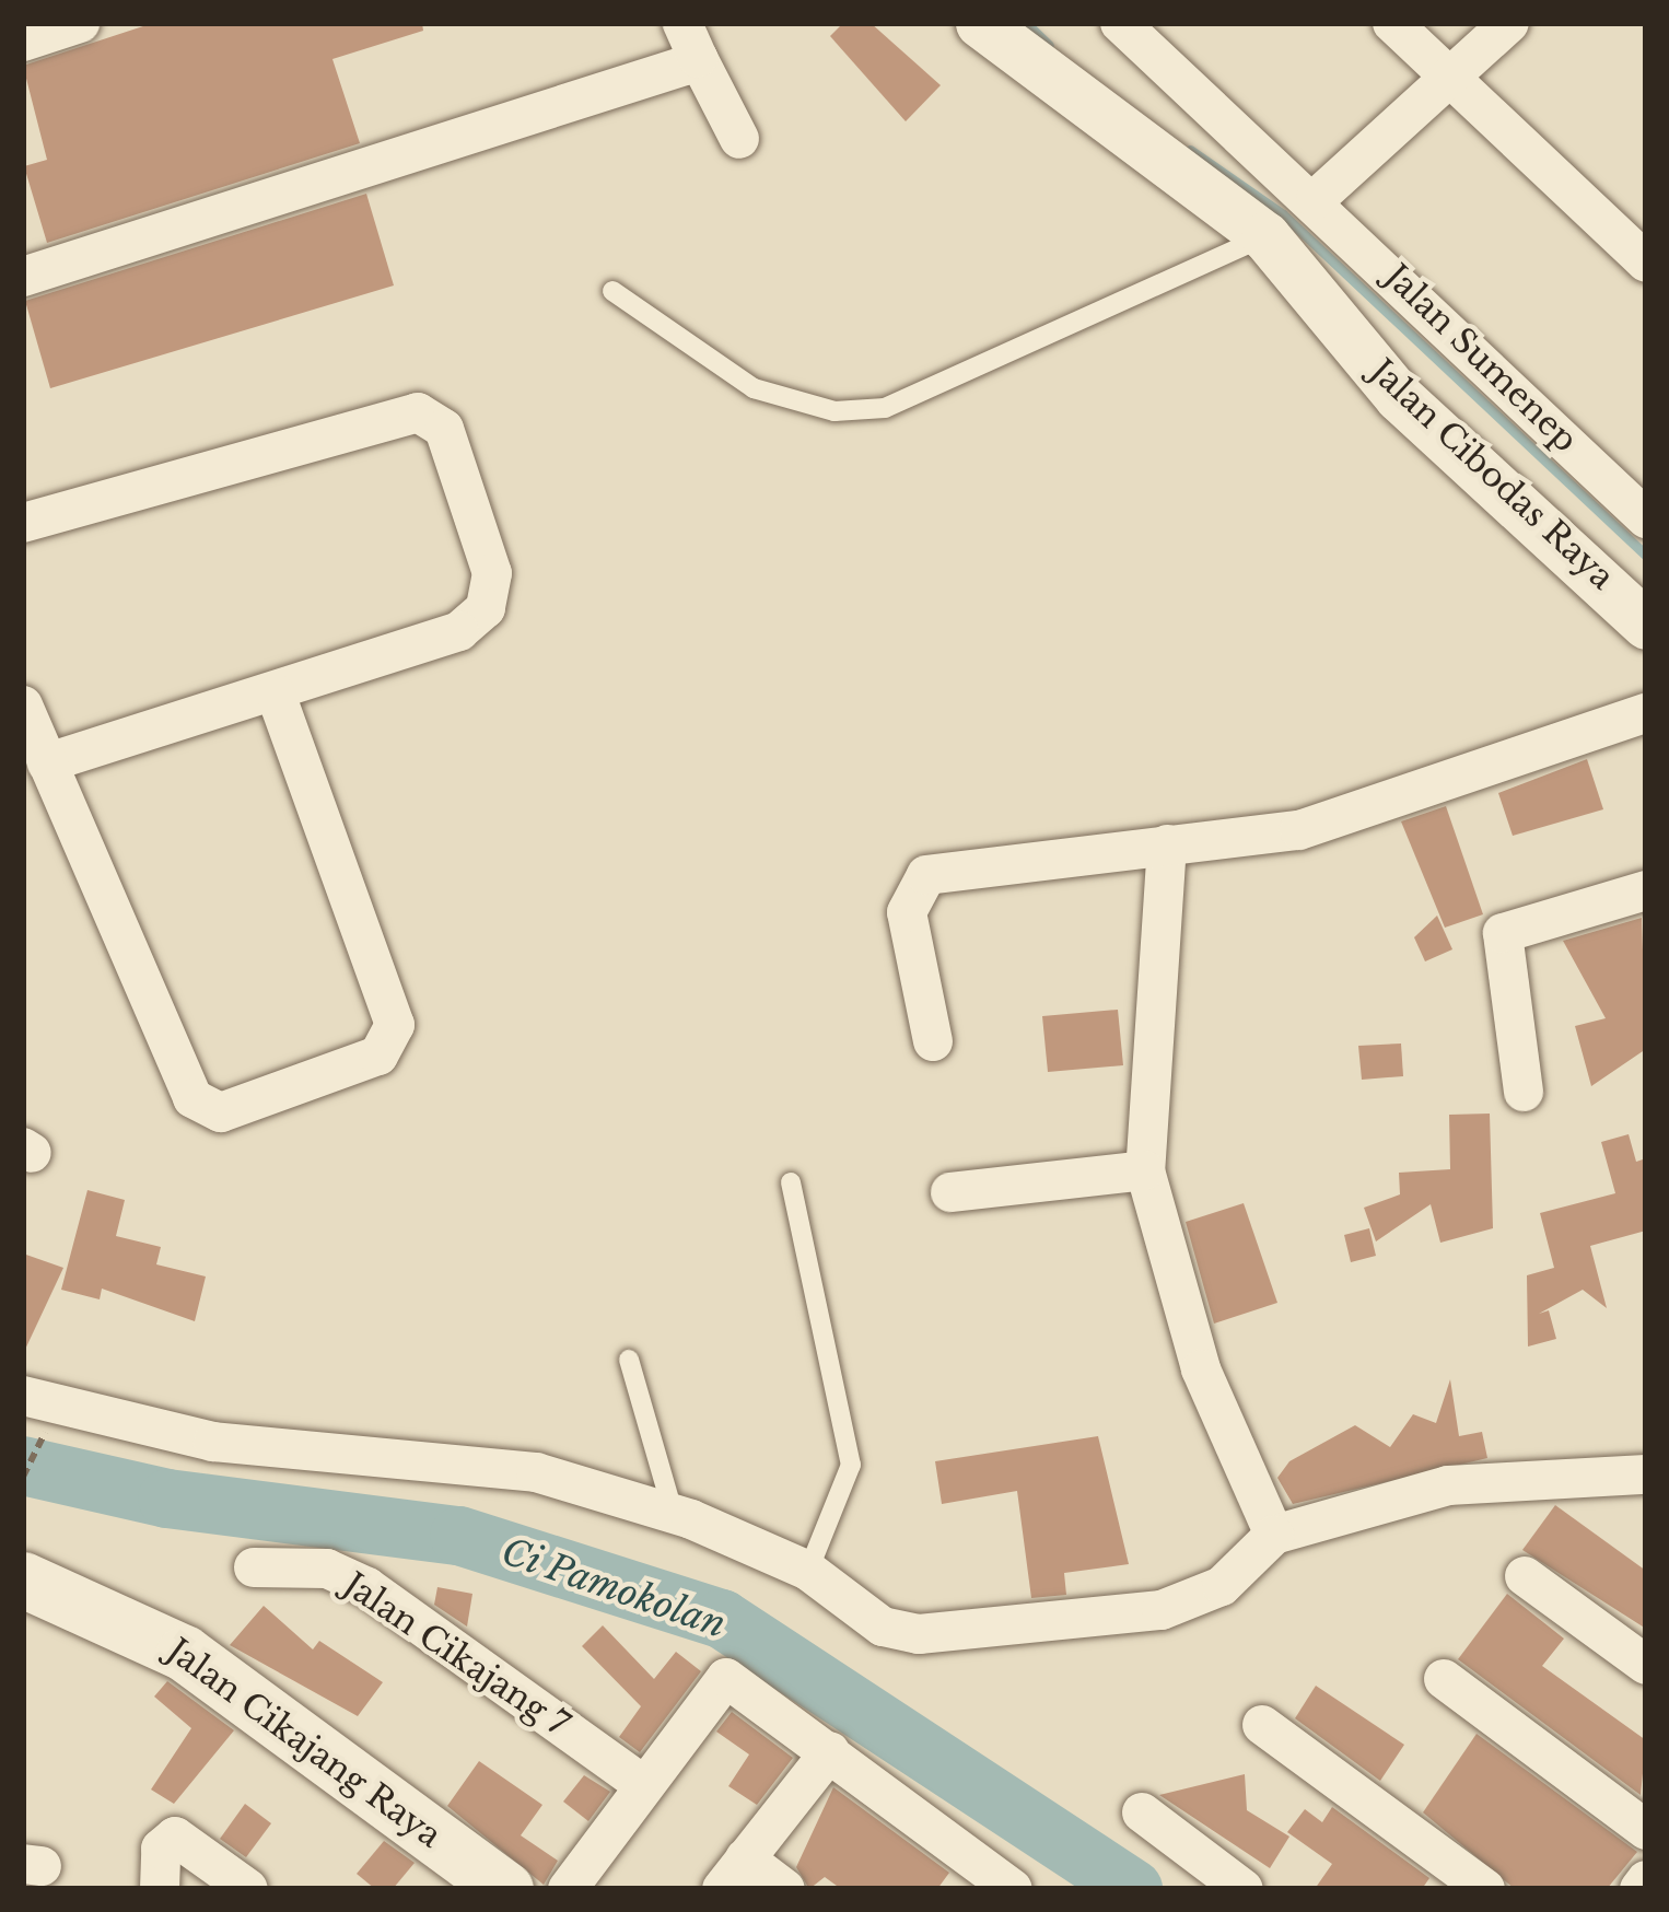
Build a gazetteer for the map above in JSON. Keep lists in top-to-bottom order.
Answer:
{
  "streets": {
    "main road": ["Jalan Cikajang Raya"],
    "street": ["Jalan Sumenep", "Jalan Cibodas Raya", "Jalan Cikajang 7"]
  },
  "water": ["Ci Pamokolan"]
}
